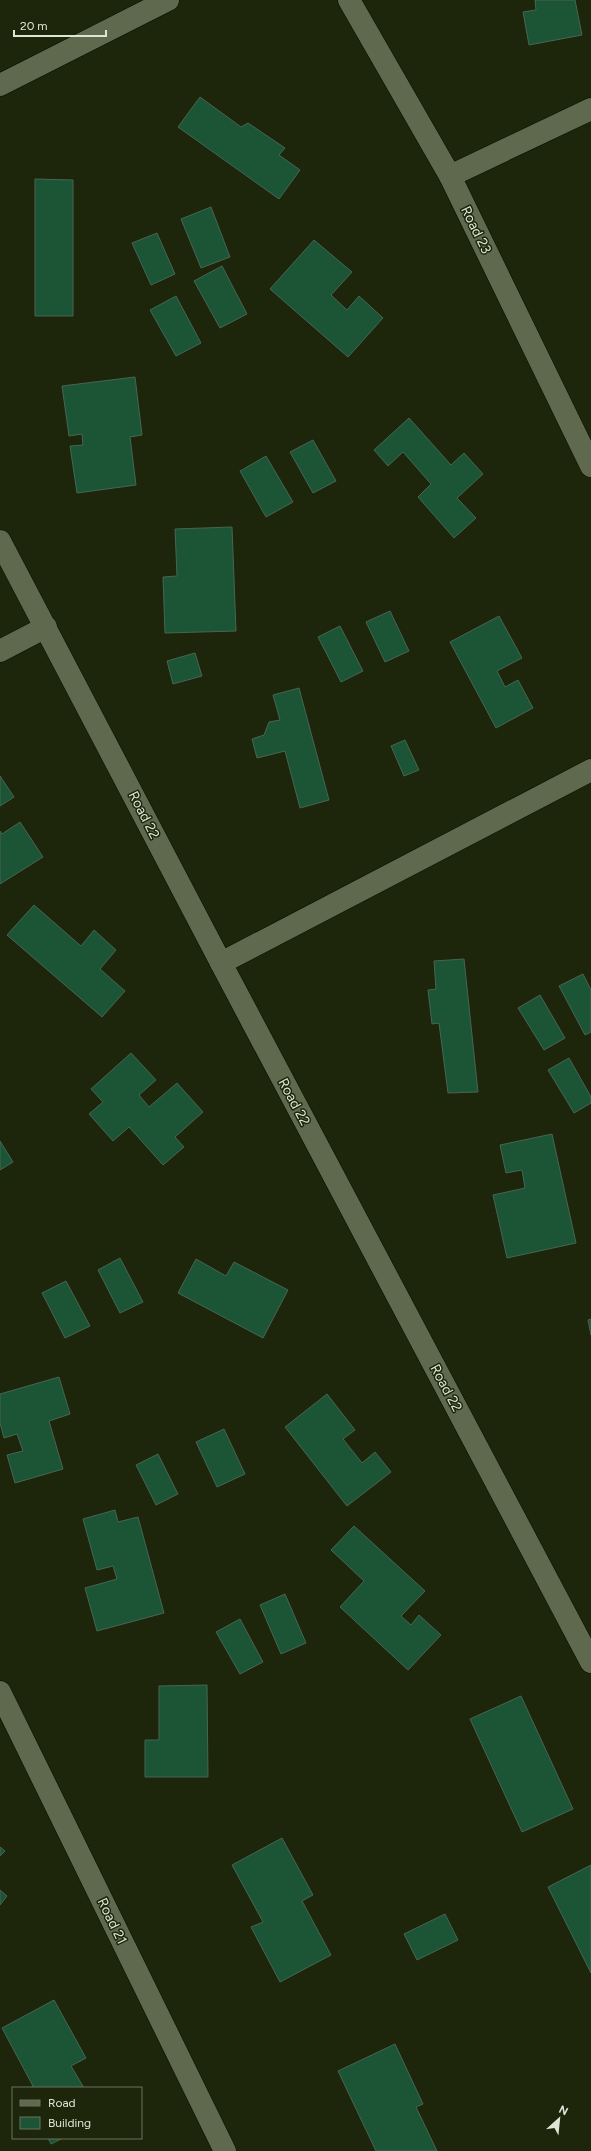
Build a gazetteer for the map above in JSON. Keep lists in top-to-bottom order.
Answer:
{
  "streets": {
    "street": ["Road 23", "Road 22", "Road 21"]
  },
  "legend": ["Road", "Building"],
  "scale_bar": "20 m",
  "north": "top right"
}
